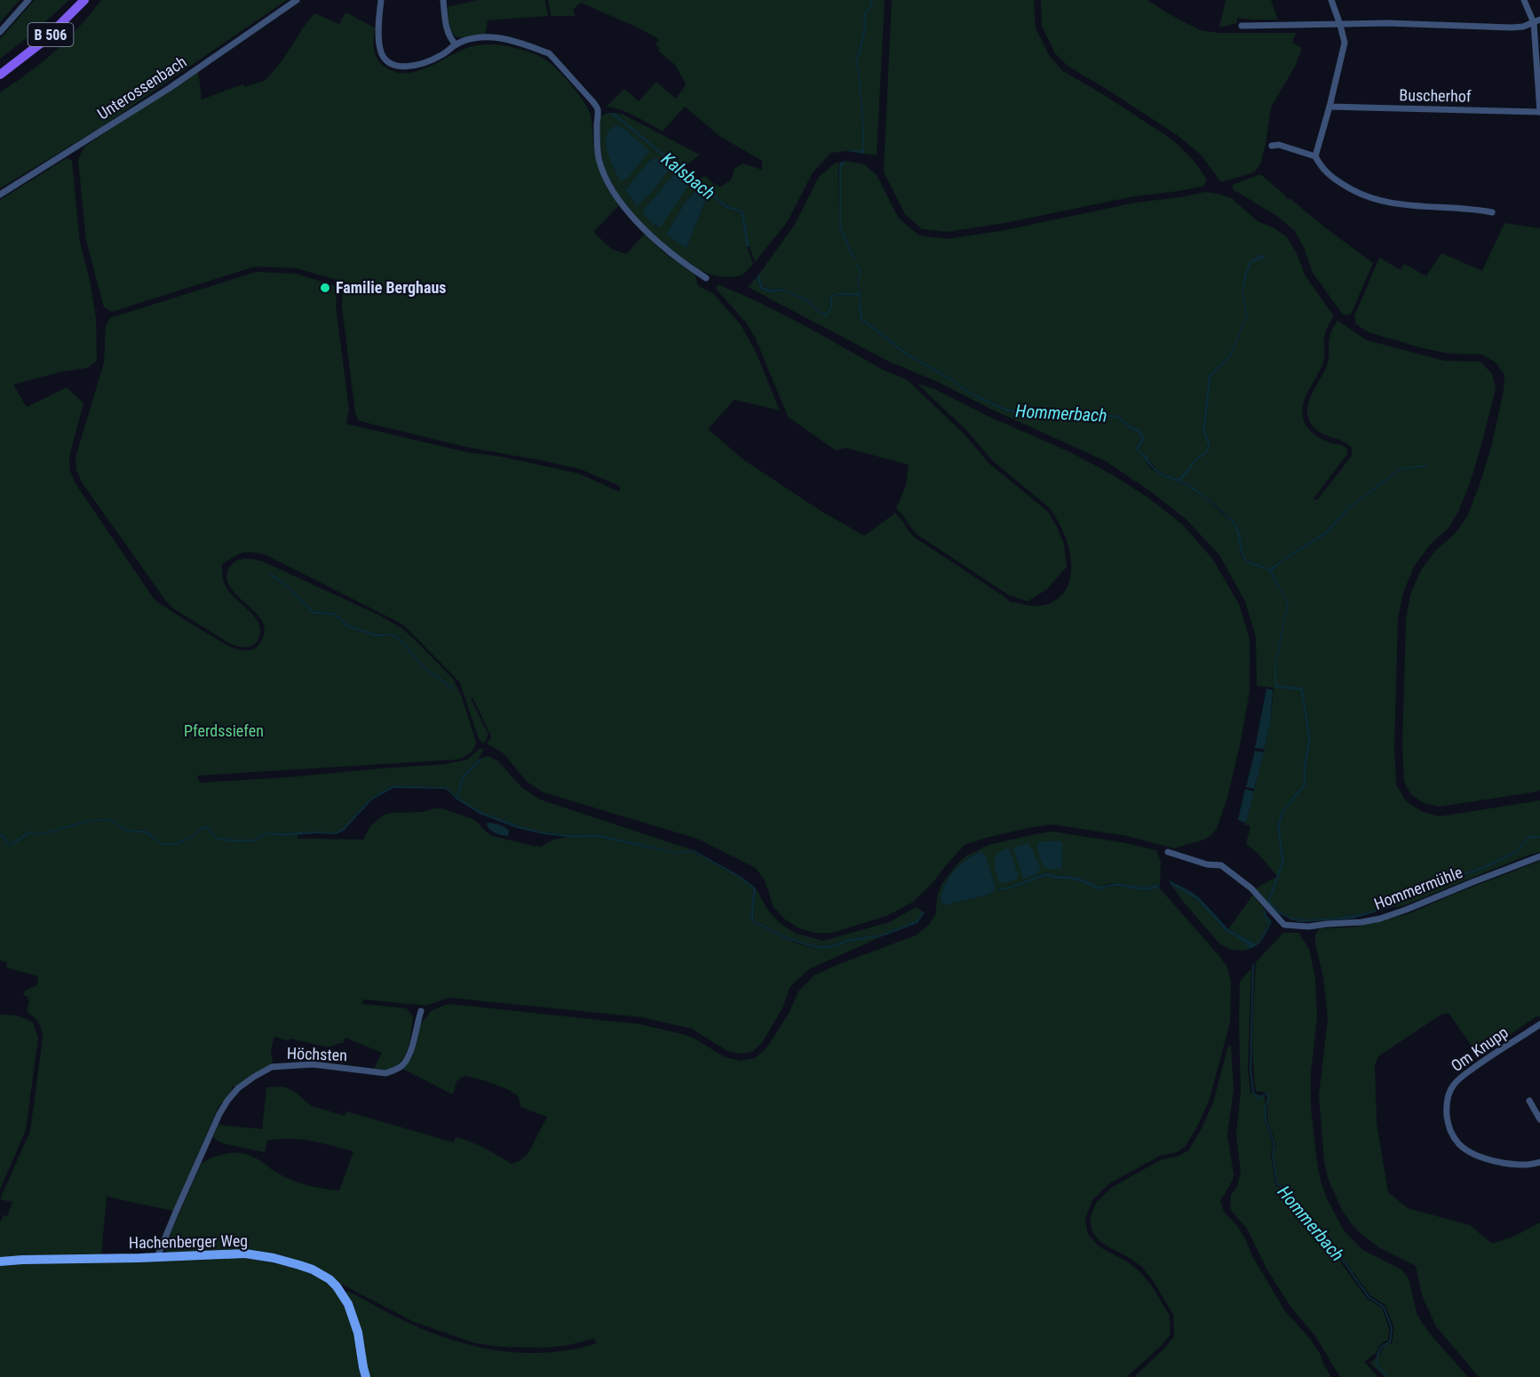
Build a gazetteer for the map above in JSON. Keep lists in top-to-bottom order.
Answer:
{
  "streets": {
    "main road": ["B 506"],
    "street": [
      "Unterossenbach",
      "Buscherhof",
      "Hommermühle",
      "Om Knupp",
      "Höchsten",
      "Hachenberger Weg"
    ]
  },
  "crossings": [
    ["Höchsten", "Hachenberger Weg"]
  ],
  "water": ["Kalsbach", "Hommerbach"],
  "parks": ["Pferdssiefen"],
  "places": ["Familie Berghaus"]
}
